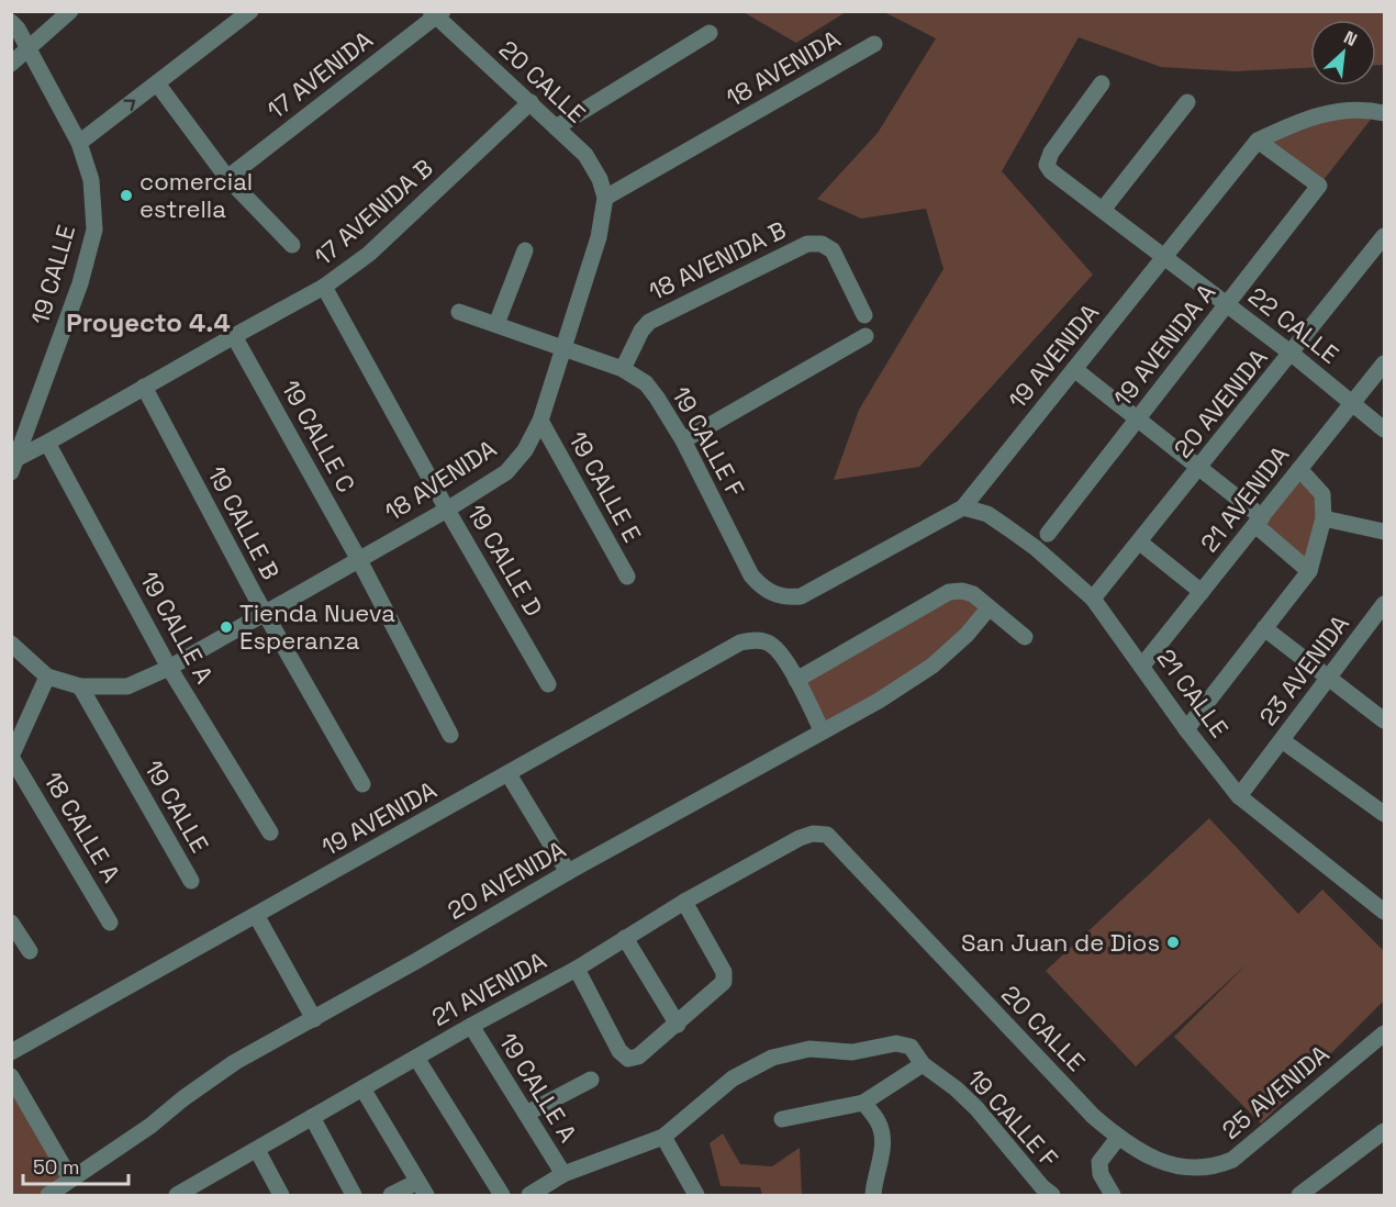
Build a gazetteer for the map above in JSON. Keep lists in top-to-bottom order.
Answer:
{
  "streets": {
    "street": [
      "18 AVENIDA",
      "17 AVENIDA",
      "20 CALLE",
      "17 AVENIDA B",
      "18 AVENIDA B",
      "19 CALLE",
      "22 CALLE",
      "19 AVENIDA A",
      "19 AVENIDA",
      "20 AVENIDA",
      "19 CALLE C",
      "19 CALLE F",
      "19 CALLE E",
      "21 AVENIDA",
      "19 CALLE B",
      "19 CALLE D",
      "19 CALLE A",
      "23 AVENIDA",
      "21 CALLE",
      "18 CALLE A",
      "25 AVENIDA"
    ]
  },
  "crossings": [
    ["18 AVENIDA", "20 CALLE"],
    ["18 AVENIDA", "19 CALLE"],
    ["18 AVENIDA", "19 CALLE C"],
    ["18 AVENIDA", "19 CALLE F"],
    ["18 AVENIDA", "19 CALLE E"],
    ["18 AVENIDA", "19 CALLE B"],
    ["18 AVENIDA", "19 CALLE D"],
    ["18 AVENIDA", "19 CALLE A"],
    ["17 AVENIDA", "20 CALLE"],
    ["20 CALLE", "17 AVENIDA B"],
    ["20 CALLE", "21 AVENIDA"],
    ["20 CALLE", "25 AVENIDA"],
    ["17 AVENIDA B", "19 CALLE C"],
    ["17 AVENIDA B", "19 CALLE B"],
    ["17 AVENIDA B", "19 CALLE D"],
    ["17 AVENIDA B", "19 CALLE A"],
    ["18 AVENIDA B", "19 CALLE F"],
    ["22 CALLE", "19 AVENIDA A"],
    ["22 CALLE", "19 AVENIDA"],
    ["22 CALLE", "20 AVENIDA"],
    ["22 CALLE", "21 AVENIDA"],
    ["19 AVENIDA A", "19 AVENIDA"],
    ["19 AVENIDA", "19 CALLE F"],
    ["19 AVENIDA", "21 CALLE"],
    ["20 AVENIDA", "21 CALLE"],
    ["21 AVENIDA", "19 CALLE A"],
    ["21 AVENIDA", "21 CALLE"],
    ["23 AVENIDA", "21 CALLE"]
  ],
  "districts": ["Proyecto 4.4"],
  "places": ["comercial estrella", "Tienda Nueva Esperanza", "San Juan de Dios"],
  "scale_bar": "50 m",
  "north": "top right"
}
